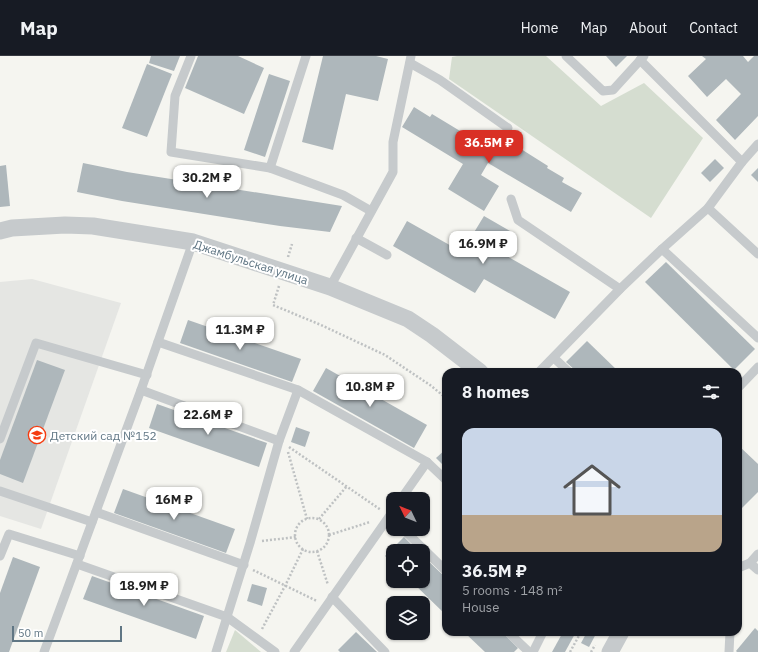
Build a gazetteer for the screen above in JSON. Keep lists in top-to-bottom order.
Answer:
{
  "streets": {
    "street": ["Джамбульская улица"]
  },
  "places": {
    "school or university": ["Детский сад №152"]
  },
  "scale_bar": "50 m",
  "north": "top left",
  "page": {
    "header": "Map",
    "nav": [
      "Home",
      "Map",
      "About",
      "Contact"
    ],
    "price": [
      "36.5M ₽",
      "30.2M ₽",
      "16.9M ₽",
      "11.3M ₽",
      "10.8M ₽",
      "22.6M ₽",
      "16M ₽",
      "18.9M ₽"
    ],
    "heading": "8 homes",
    "list": [
      {
        "name": "36.5M ₽",
        "note": "5 rooms · 148 m² · House"
      }
    ],
    "scale": "50 m"
  }
}
